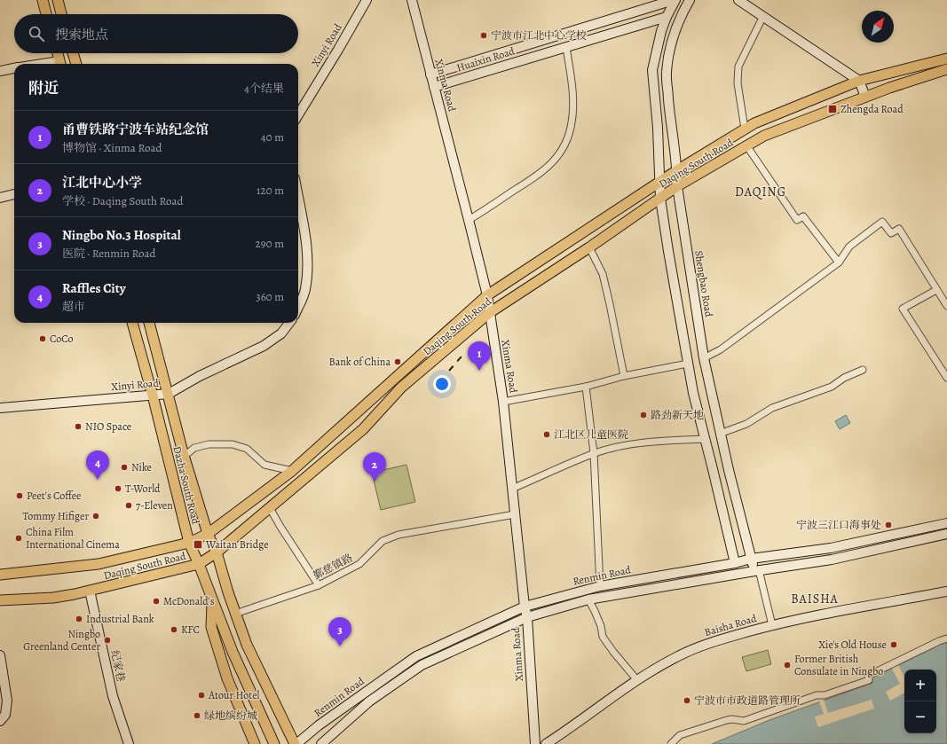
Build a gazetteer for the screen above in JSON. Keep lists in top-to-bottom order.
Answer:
{
  "streets": {
    "main road": ["Daqing South Road", "Dazha South Road"],
    "street": [
      "Xinyi Road",
      "Huaixin Road",
      "Xinma Road",
      "Shengbao Road",
      "鄞慈镇路",
      "Renmin Road",
      "Baisha Road",
      "纪家巷"
    ]
  },
  "crossings": [
    ["Xinyi Road", "Dazha South Road"],
    ["Huaixin Road", "Xinma Road"],
    ["Xinma Road", "Daqing South Road"],
    ["Xinma Road", "鄞慈镇路"],
    ["Xinma Road", "Renmin Road"],
    ["Daqing South Road", "Shengbao Road"],
    ["Daqing South Road", "Dazha South Road"],
    ["Daqing South Road", "纪家巷"],
    ["Shengbao Road", "Renmin Road"],
    ["Dazha South Road", "Renmin Road"]
  ],
  "districts": ["DAQING", "BAISHA"],
  "places": {
    "other": [
      "宁波市江北中心学校",
      "CoCo",
      "Bank of China",
      "路劲新天地",
      "NIO Space",
      "江北区儿童医院",
      "Nike",
      "T-World",
      "Peet's Coffee",
      "7-Eleven",
      "Tommy Hifiger",
      "宁波三江口海事处",
      "China Film International Cinema",
      "McDonald's",
      "Industrial Bank",
      "KFC",
      "Ningbo Greenland Center",
      "Xie's Old House",
      "Former British Consulate in Ningbo",
      "Atour Hotel",
      "宁波市市政道路管理所",
      "绿地缤纷城"
    ],
    "transit": ["Zhengda Road", "Waitan Bridge"]
  },
  "north": "top right",
  "page": {
    "search": "搜索地点",
    "heading": ["附近", "4个结果"],
    "list": [
      {
        "mark": "1",
        "name": "甬曹铁路宁波车站纪念馆",
        "note": "博物馆 · Xinma Road",
        "value": "40 m"
      },
      {
        "mark": "2",
        "name": "江北中心小学",
        "note": "学校 · Daqing South Road",
        "value": "120 m"
      },
      {
        "mark": "3",
        "name": "Ningbo No.3 Hospital",
        "note": "医院 · Renmin Road",
        "value": "290 m"
      },
      {
        "mark": "4",
        "name": "Raffles City",
        "note": "超市",
        "value": "360 m"
      }
    ],
    "pins": [
      "1",
      "4",
      "2",
      "3"
    ],
    "map_buttons": ["+", "−"]
  }
}
